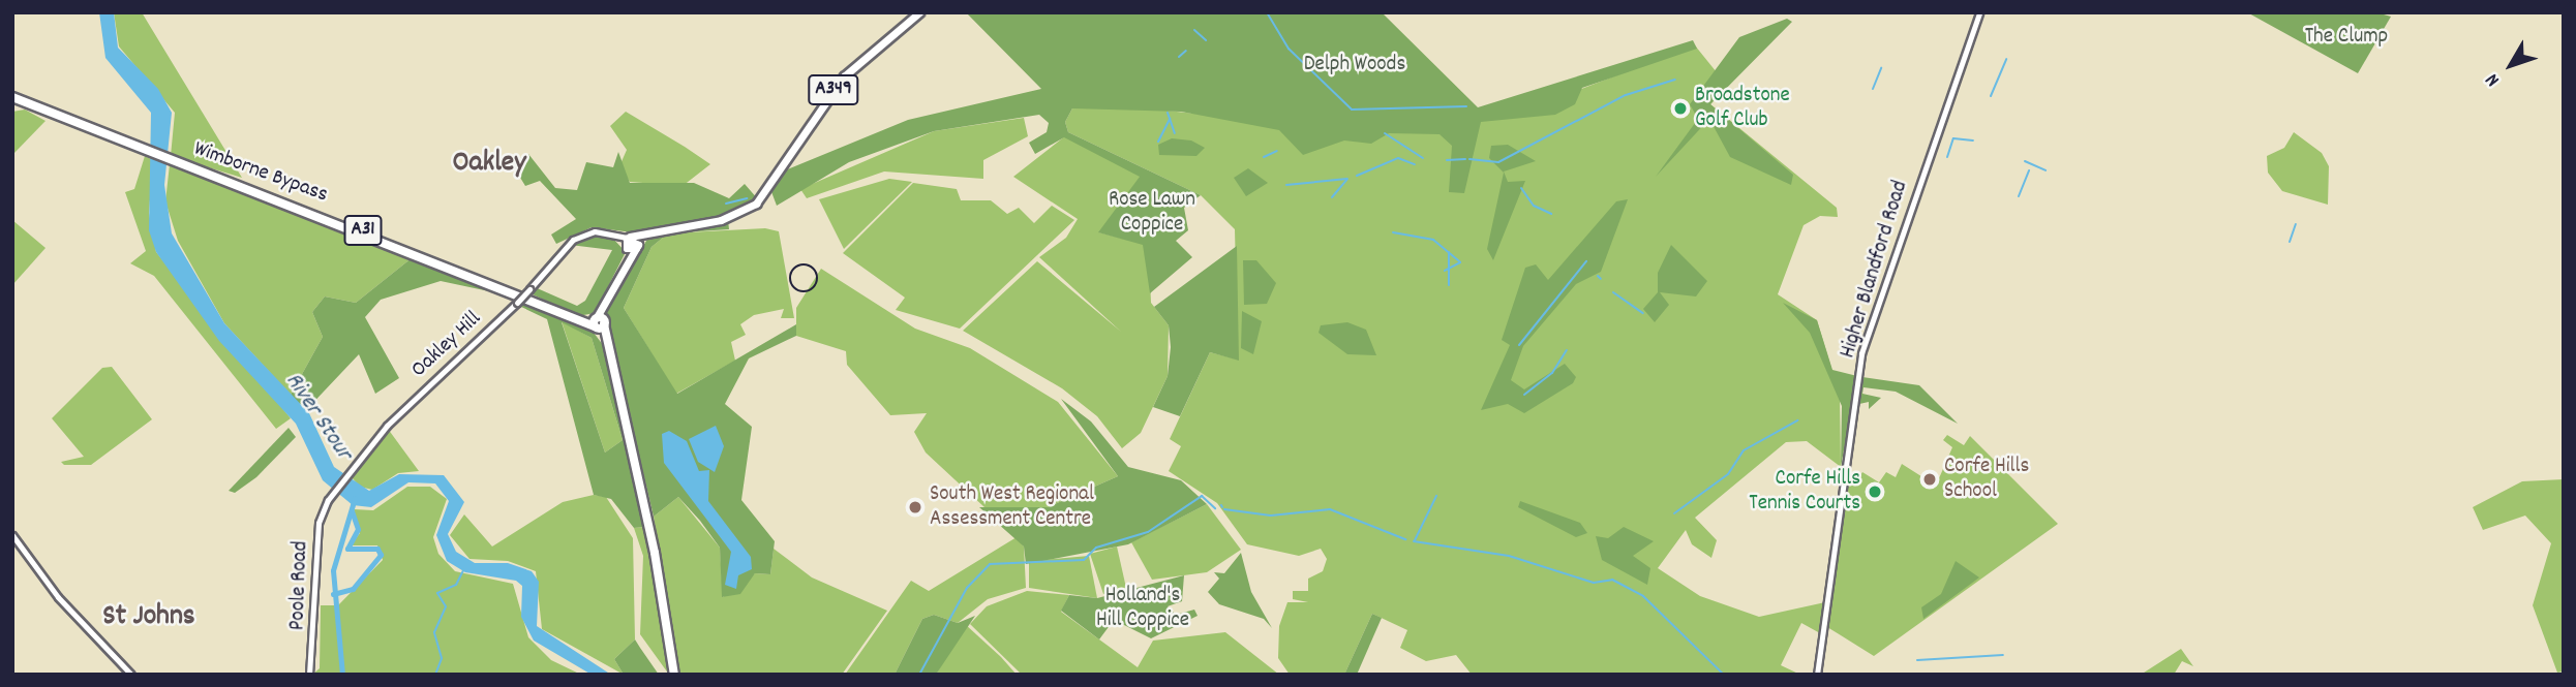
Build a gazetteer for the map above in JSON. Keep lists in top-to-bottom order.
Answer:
{
  "streets": {
    "highway": ["Wimborne Bypass", "A31"],
    "main road": [
      "A349",
      "Higher Blandford Road",
      "Oakley Hill",
      "Poole Road"
    ]
  },
  "crossings": [
    ["A349", "Oakley Hill"],
    ["Oakley Hill", "Poole Road"]
  ],
  "districts": ["Oakley", "St Johns"],
  "water": ["River Stour"],
  "parks": [
    "The Clump",
    "Delph Woods",
    "Rose Lawn Coppice",
    "Holland's Hill Coppice"
  ],
  "places": [
    "Broadstone Golf Club",
    "Corfe Hills School",
    "Corfe Hills Tennis Courts",
    "South West Regional Assessment Centre"
  ],
  "north": "bottom left"
}
